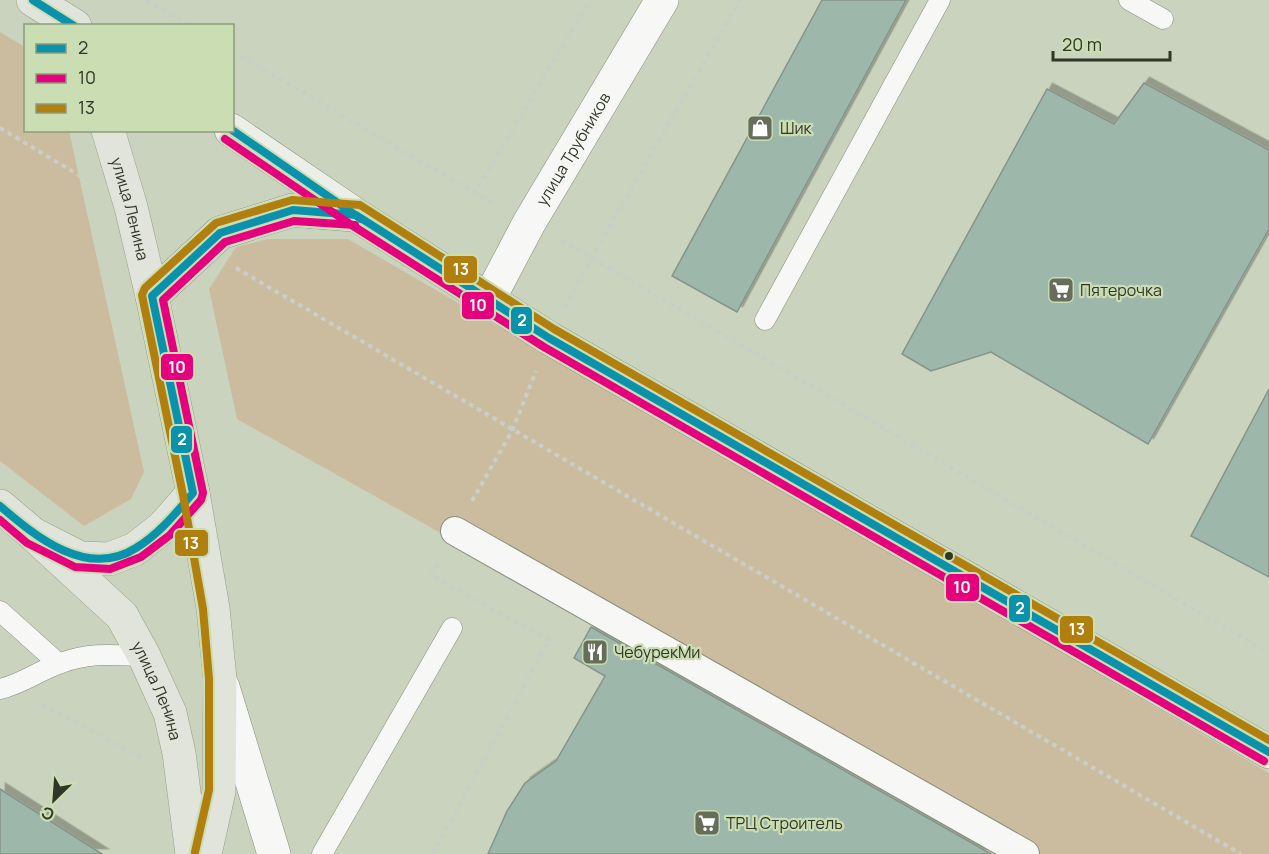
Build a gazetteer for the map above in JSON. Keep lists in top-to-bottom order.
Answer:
{
  "streets": {
    "main road": ["улица Ленина"],
    "street": ["улица Трубников"]
  },
  "places": {
    "shop": ["Шик"],
    "supermarket": ["Пятерочка", "ТРЦ Строитель"],
    "restaurant": ["ЧебурекМи"]
  },
  "lines": ["transit line 2", "transit line 10", "transit line 13"],
  "legend": ["2", "10", "13"],
  "scale_bar": "20 m",
  "north": "bottom left"
}
